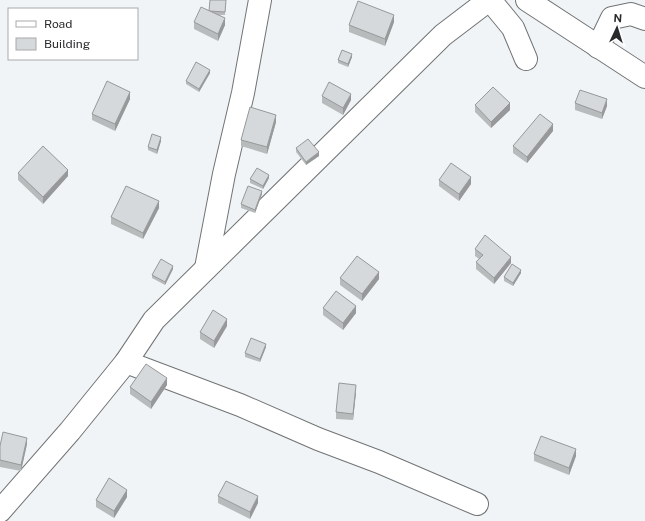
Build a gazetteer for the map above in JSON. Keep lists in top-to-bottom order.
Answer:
{
  "legend": ["Road", "Building"],
  "north": "top"
}
